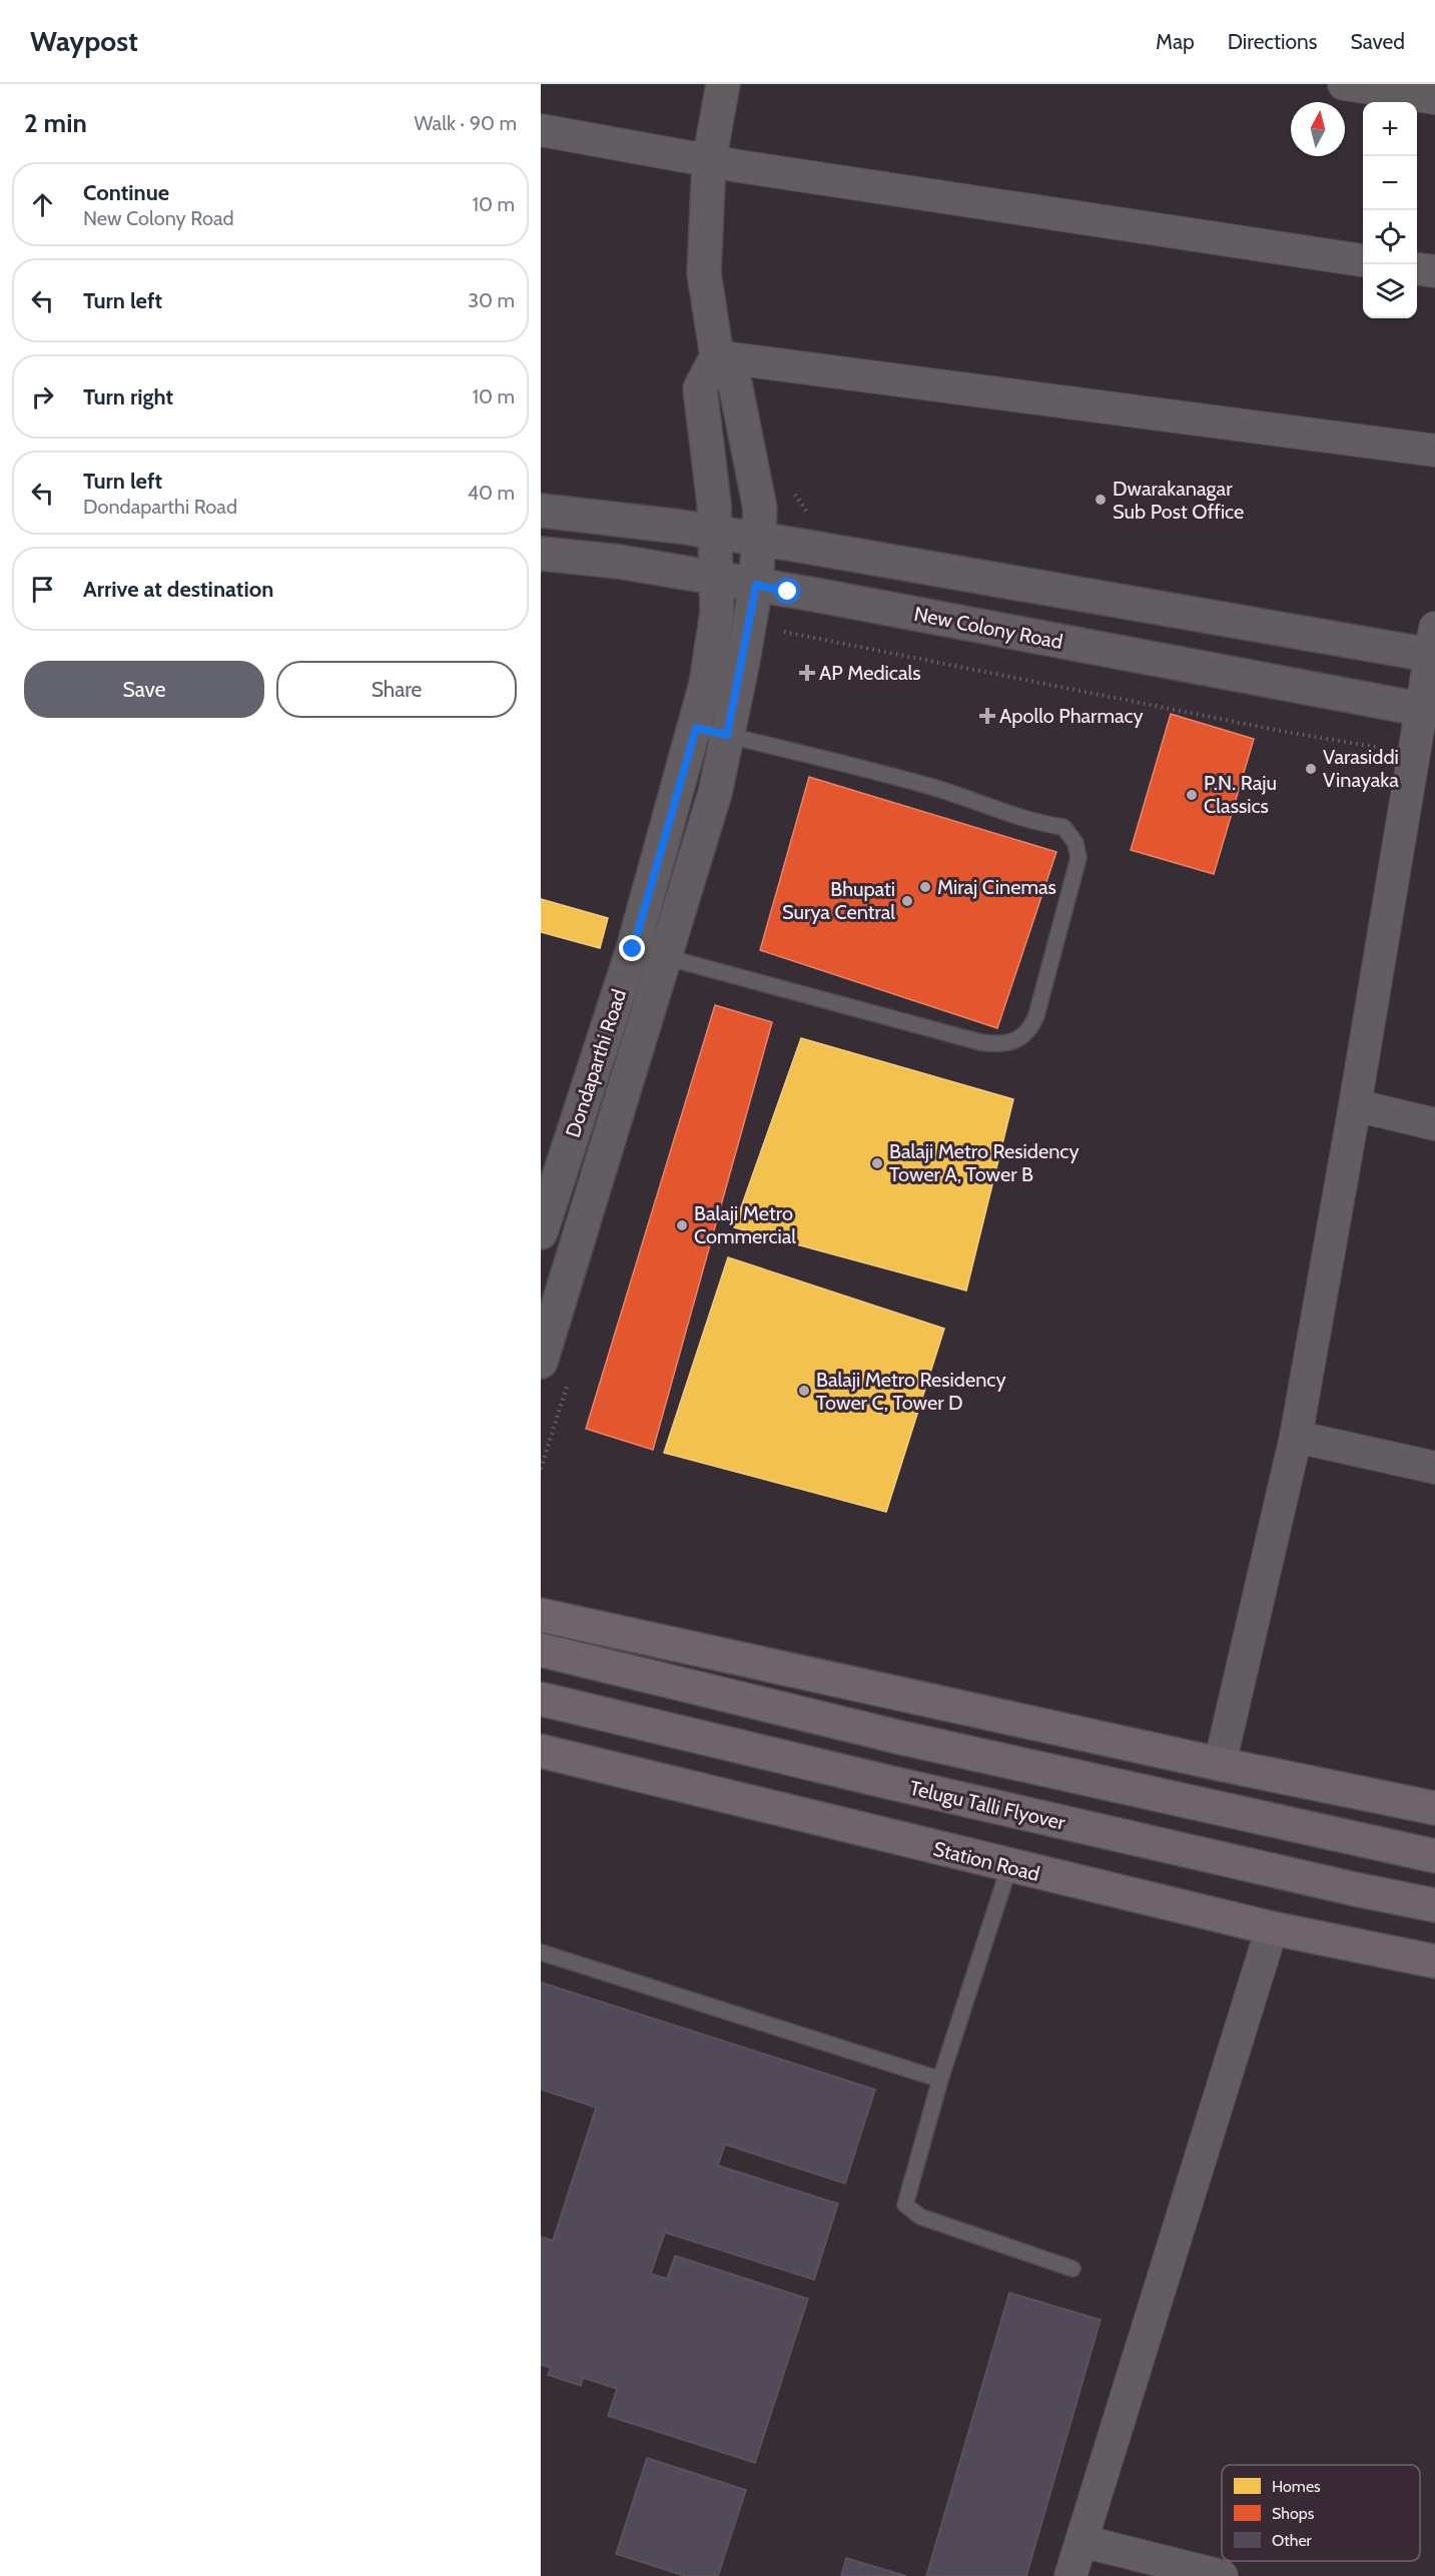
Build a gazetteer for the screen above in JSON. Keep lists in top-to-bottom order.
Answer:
{
  "streets": {
    "main road": [
      "New Colony Road",
      "Dondaparthi Road",
      "Telugu Talli Flyover",
      "Station Road"
    ]
  },
  "crossings": [
    ["New Colony Road", "Dondaparthi Road"]
  ],
  "places": {
    "other": [
      "Dwarakanagar Sub Post Office",
      "Varasiddi Vinayaka",
      "P.N. Raju Classics",
      "Miraj Cinemas",
      "Bhupati Surya Central",
      "Balaji Metro Residency Tower A, Tower B",
      "Balaji Metro Commercial",
      "Balaji Metro Residency Tower C, Tower D"
    ],
    "health": ["AP Medicals", "Apollo Pharmacy"]
  },
  "legend": ["Homes", "Shops", "Other"],
  "north": "top",
  "page": {
    "header": "Waypost",
    "nav": ["Map", "Directions", "Saved"],
    "heading": ["2 min", "Walk · 90 m"],
    "map_buttons": ["+", "−"],
    "list": [
      ["Continue", "New Colony Road", "10 m"],
      ["Turn left", "30 m"],
      ["Turn right", "10 m"],
      ["Turn left", "Dondaparthi Road", "40 m"],
      "Arrive at destination"
    ],
    "buttons": ["Save", "Share"]
  }
}
